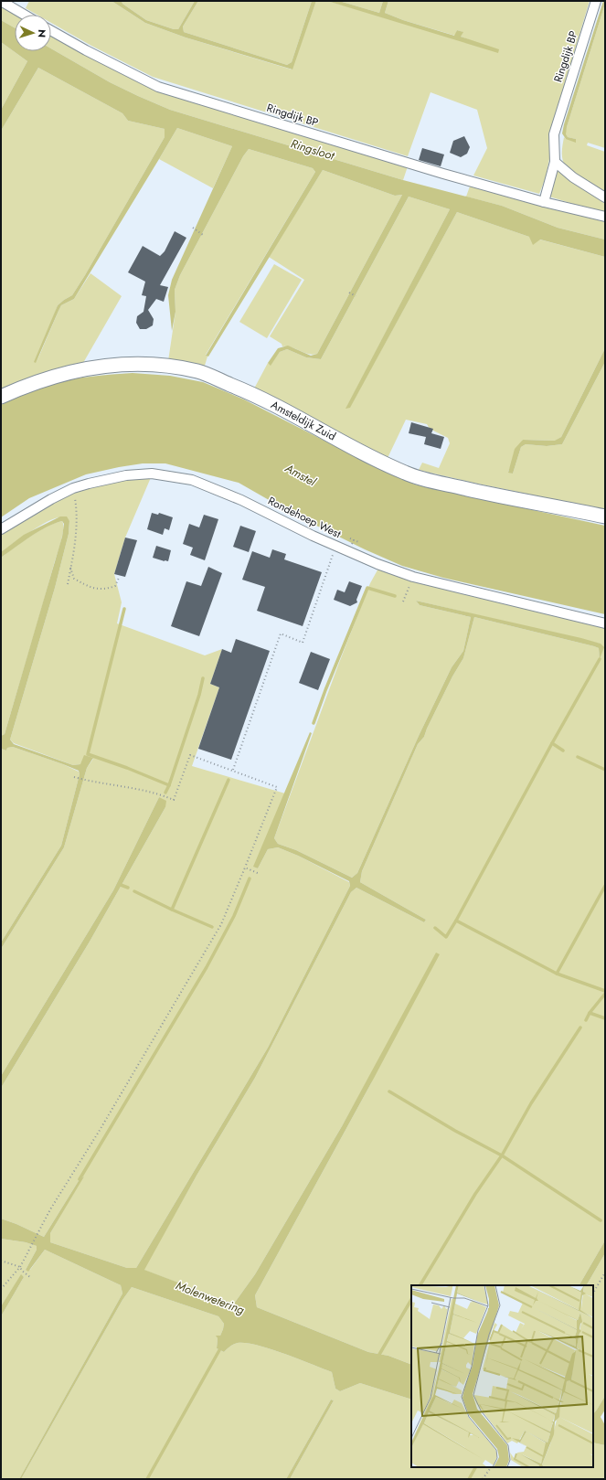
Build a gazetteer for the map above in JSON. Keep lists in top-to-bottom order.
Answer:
{
  "streets": {
    "street": ["Ringdijk BP", "Amsteldijk Zuid", "Rondehoep West"]
  },
  "water": ["Ringsloot", "Amstel", "Molenwetering"],
  "north": "right"
}
